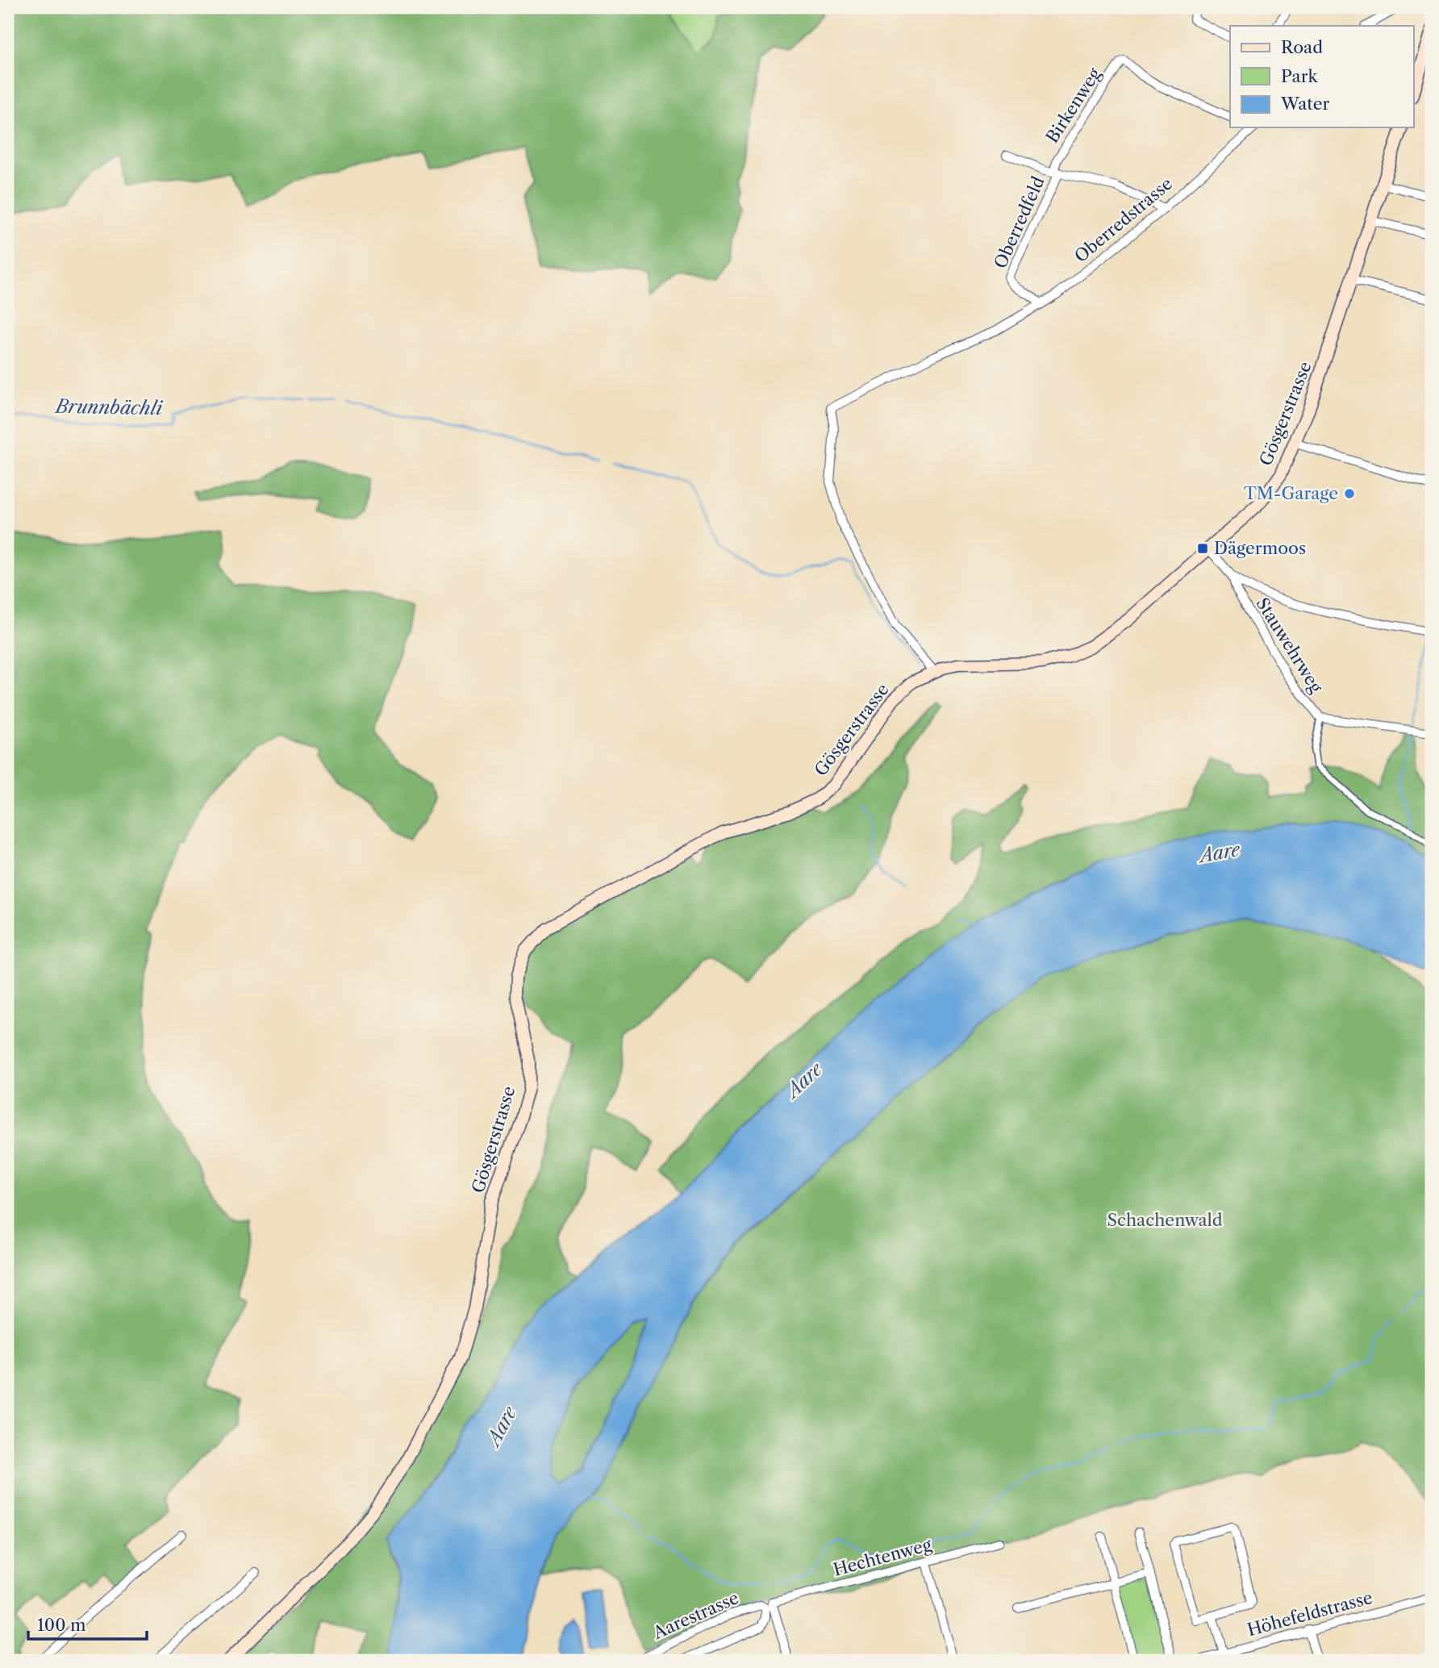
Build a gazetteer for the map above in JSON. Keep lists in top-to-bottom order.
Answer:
{
  "streets": {
    "main road": ["Gösgerstrasse"],
    "street": [
      "Birkenweg",
      "Oberredstrasse",
      "Oberredfeld",
      "Stauwehrweg",
      "Hechtenweg",
      "Höhefeldstrasse",
      "Aarestrasse"
    ]
  },
  "crossings": [
    ["Birkenweg", "Oberredfeld"],
    ["Oberredstrasse", "Oberredfeld"],
    ["Oberredstrasse", "Gösgerstrasse"],
    ["Gösgerstrasse", "Stauwehrweg"]
  ],
  "water": ["Brunnbächli", "Aare"],
  "parks": ["Schachenwald"],
  "places": {
    "other": ["TM-Garage"],
    "transit": ["Dägermoos"]
  },
  "legend": ["Road", "Park", "Water"],
  "scale_bar": "100 m"
}
